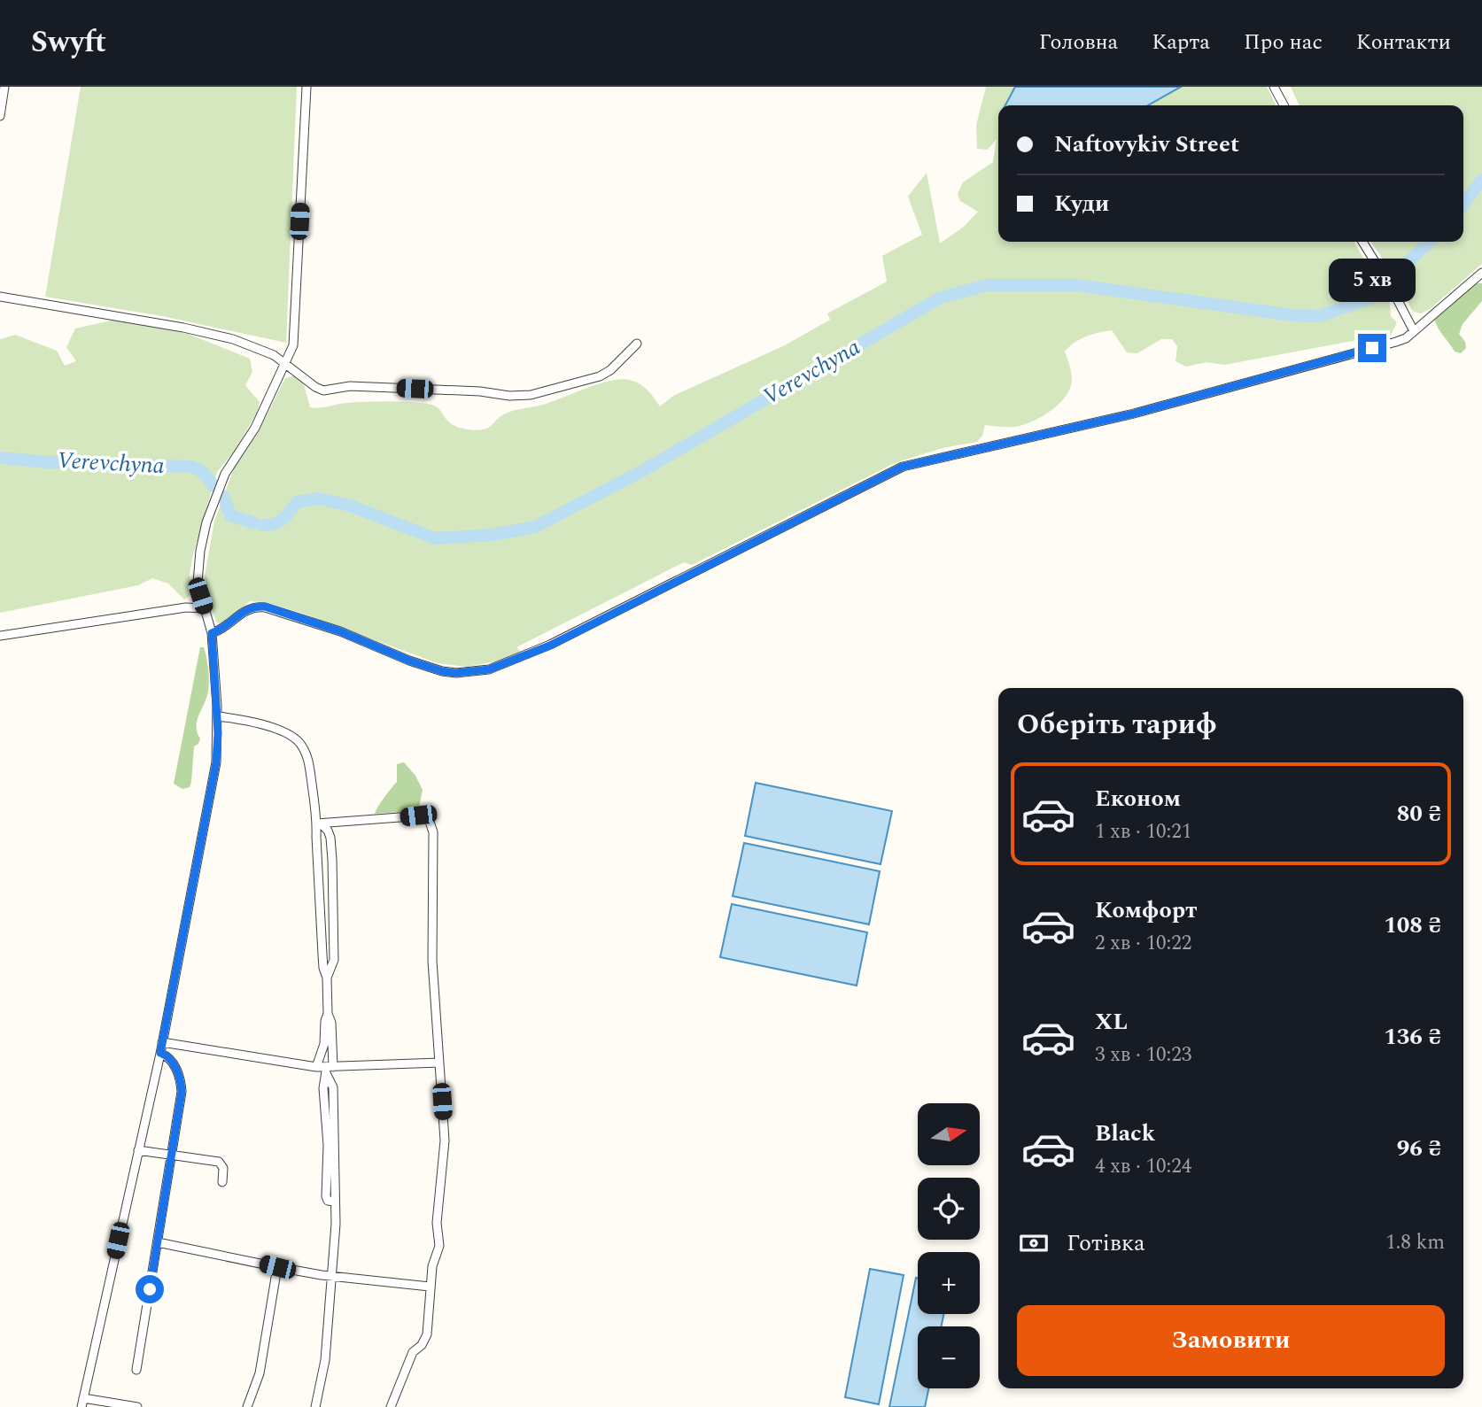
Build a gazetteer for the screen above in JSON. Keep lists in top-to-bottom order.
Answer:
{
  "water": ["Verevchyna"],
  "north": "right",
  "page": {
    "header": "Swyft",
    "nav": [
      "Головна",
      "Карта",
      "Про нас",
      "Контакти"
    ],
    "banner": ["Naftovykiv Street", "Куди"],
    "bubble": "5 хв",
    "heading": "Оберіть тариф",
    "list": [
      {
        "name": "Економ",
        "note": "1 хв · 10:21",
        "value": "80 ₴"
      },
      {
        "name": "Комфорт",
        "note": "2 хв · 10:22",
        "value": "108 ₴"
      },
      {
        "name": "XL",
        "note": "3 хв · 10:23",
        "value": "136 ₴"
      },
      {
        "name": "Black",
        "note": "4 хв · 10:24",
        "value": "96 ₴"
      }
    ],
    "map_buttons": ["+", "−"],
    "pay": ["Готівка", "1.8 km"],
    "buttons": "Замовити"
  }
}
